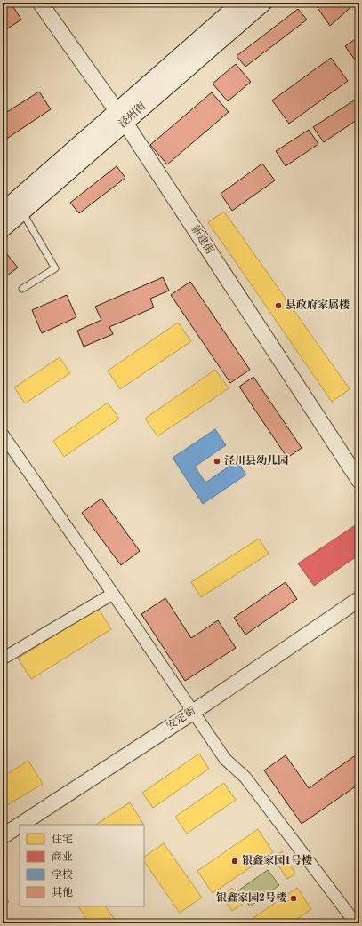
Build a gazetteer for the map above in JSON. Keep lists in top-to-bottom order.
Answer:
{
  "streets": {
    "main road": ["泾州街"],
    "street": ["新建街", "安定街"]
  },
  "crossings": [
    ["泾州街", "新建街"]
  ],
  "places": [
    "县政府家属楼",
    "泾川县幼儿园",
    "银鑫家园1号楼",
    "银鑫家园2号楼"
  ],
  "legend": [
    "住宅",
    "商业",
    "学校",
    "其他"
  ]
}
